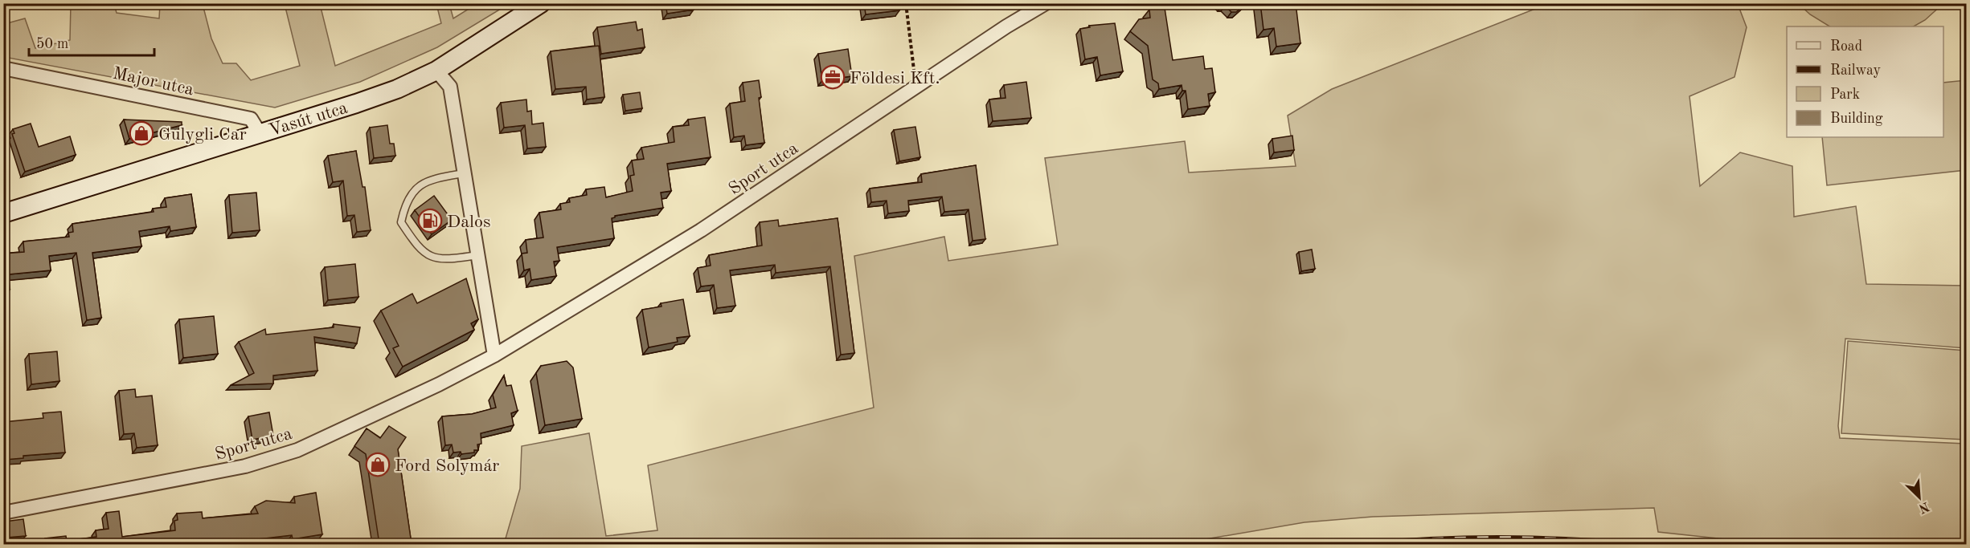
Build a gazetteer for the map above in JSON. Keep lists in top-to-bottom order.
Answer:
{
  "streets": {
    "street": ["Major utca", "Vasút utca", "Sport utca"]
  },
  "crossings": [
    ["Major utca", "Vasút utca"]
  ],
  "places": {
    "office": ["Földesi Kft."],
    "shop": ["Gulygli Car", "Ford Solymár"],
    "fuel station": ["Dalos"]
  },
  "legend": [
    "Road",
    "Railway",
    "Park",
    "Building"
  ],
  "scale_bar": "50 m",
  "north": "bottom right"
}
